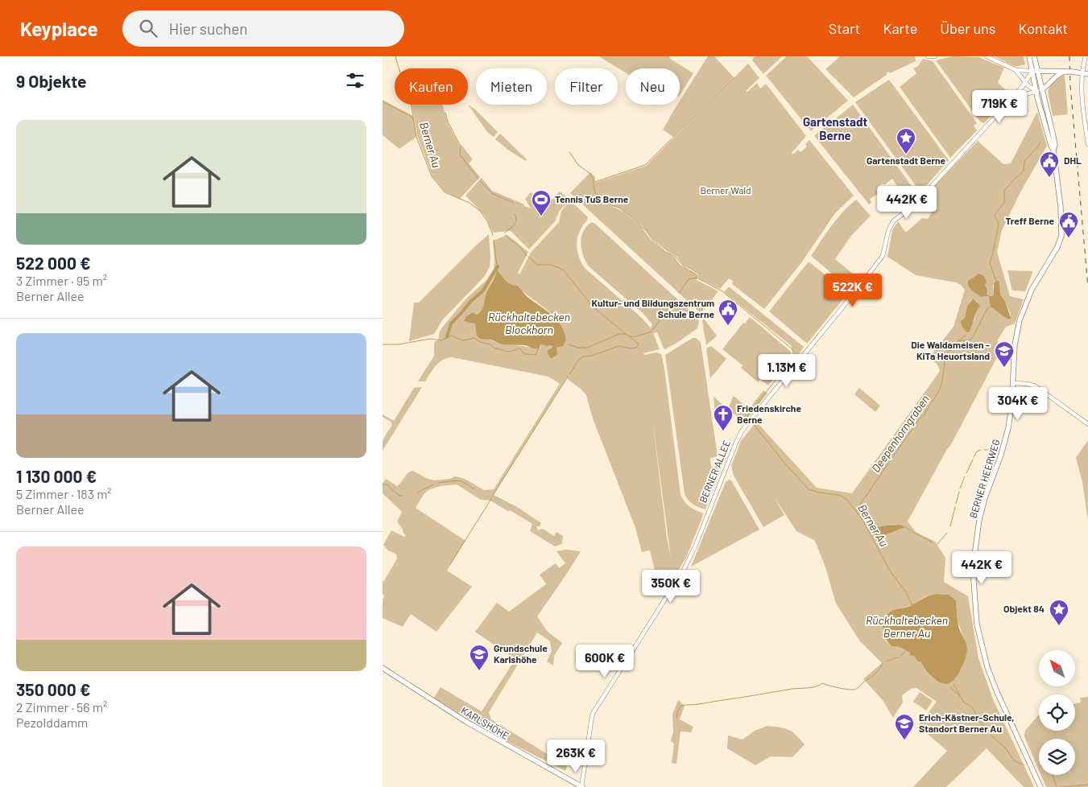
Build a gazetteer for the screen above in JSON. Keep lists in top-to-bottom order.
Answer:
{
  "streets": {
    "main road": ["BERNER HEERWEG", "KARLSHÖHE"],
    "street": ["BERNER ALLEE"]
  },
  "crossings": [
    ["BERNER ALLEE", "BERNER HEERWEG"],
    ["BERNER ALLEE", "KARLSHÖHE"]
  ],
  "districts": ["Gartenstadt Berne"],
  "water": [
    "Berner Au",
    "Rückhaltebecken Blockhorn",
    "Deepenhorngraben",
    "Rückhaltebecken Berner Au"
  ],
  "parks": ["Berner Wald"],
  "places": {
    "place": ["Gartenstadt Berne", "Objekt 84"],
    "public building": ["DHL", "Treff Berne", "Kultur- und Bildungszentrum Schule Berne"],
    "sports": ["Tennis TuS Berne"],
    "school or university": ["Die Waldameisen - KiTa Heuortsland", "Grundschule Karlshöhe", "Erich-Kästner-Schule, Standort Berner Au"],
    "church": ["Friedenskirche Berne"]
  },
  "north": "top left",
  "page": {
    "header": "Keyplace",
    "search": "Hier suchen",
    "nav": [
      "Start",
      "Karte",
      "Über uns",
      "Kontakt"
    ],
    "heading": "9 Objekte",
    "chip": [
      "Kaufen",
      "Mieten",
      "Filter",
      "Neu"
    ],
    "price": [
      "719K €",
      "442K €",
      "522K €",
      "1.13M €",
      "304K €",
      "442K €",
      "350K €",
      "600K €",
      "263K €"
    ],
    "list": [
      {
        "name": "522 000 €",
        "note": "3 Zimmer · 95 m² · Berner Allee"
      },
      {
        "name": "1 130 000 €",
        "note": "5 Zimmer · 183 m² · Berner Allee"
      },
      {
        "name": "350 000 €",
        "note": "2 Zimmer · 56 m² · Pezolddamm"
      }
    ]
  }
}
